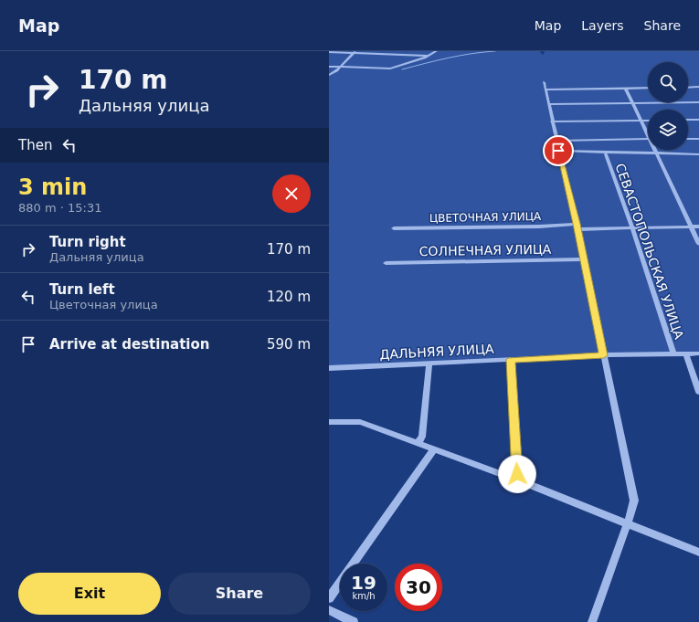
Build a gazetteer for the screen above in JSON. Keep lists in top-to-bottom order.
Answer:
{
  "streets": {
    "street": [
      "ЦВЕТОЧНАЯ УЛИЦА",
      "СОЛНЕЧНАЯ УЛИЦА",
      "СЕВАСТОПОЛЬСКАЯ УЛИЦА",
      "ДАЛЬНЯЯ УЛИЦА"
    ]
  },
  "crossings": [
    ["ЦВЕТОЧНАЯ УЛИЦА", "СЕВАСТОПОЛЬСКАЯ УЛИЦА"],
    ["СЕВАСТОПОЛЬСКАЯ УЛИЦА", "ДАЛЬНЯЯ УЛИЦА"]
  ],
  "page": {
    "header": "Map",
    "nav": ["Map", "Layers", "Share"],
    "turn": ["170 m", "Дальняя улица"],
    "then": "Then",
    "heading": ["3 min", "880 m · 15:31"],
    "list": [
      {
        "name": "Turn right",
        "note": "Дальняя улица",
        "value": "170 m"
      },
      {
        "name": "Turn left",
        "note": "Цветочная улица",
        "value": "120 m"
      },
      {
        "name": "Arrive at destination",
        "value": "590 m"
      }
    ],
    "speed": "19 km/h",
    "limit": "30",
    "buttons": ["Exit", "Share"]
  }
}
